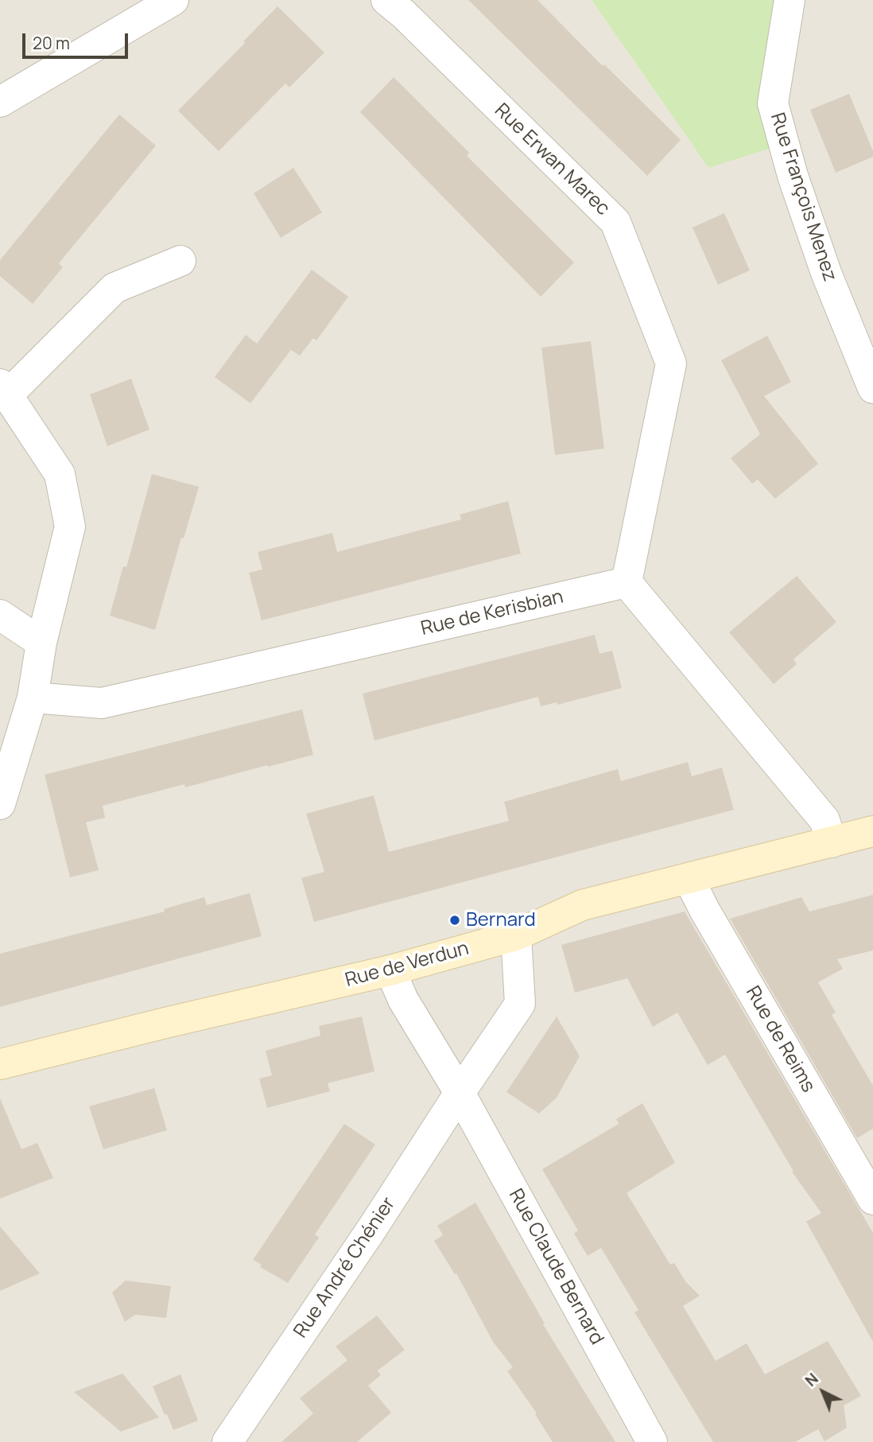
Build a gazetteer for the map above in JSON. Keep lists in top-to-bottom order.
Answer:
{
  "streets": {
    "street": [
      "Rue Erwan Marec",
      "Rue François Menez",
      "Rue de Kerisbian",
      "Rue de Verdun",
      "Rue de Reims",
      "Rue Claude Bernard",
      "Rue André Chénier"
    ]
  },
  "crossings": [
    ["Rue Erwan Marec", "Rue de Kerisbian"],
    ["Rue de Verdun", "Rue de Reims"],
    ["Rue de Verdun", "Rue Claude Bernard"],
    ["Rue de Verdun", "Rue André Chénier"],
    ["Rue Claude Bernard", "Rue André Chénier"]
  ],
  "places": ["Bernard"],
  "scale_bar": "20 m",
  "north": "top left"
}
